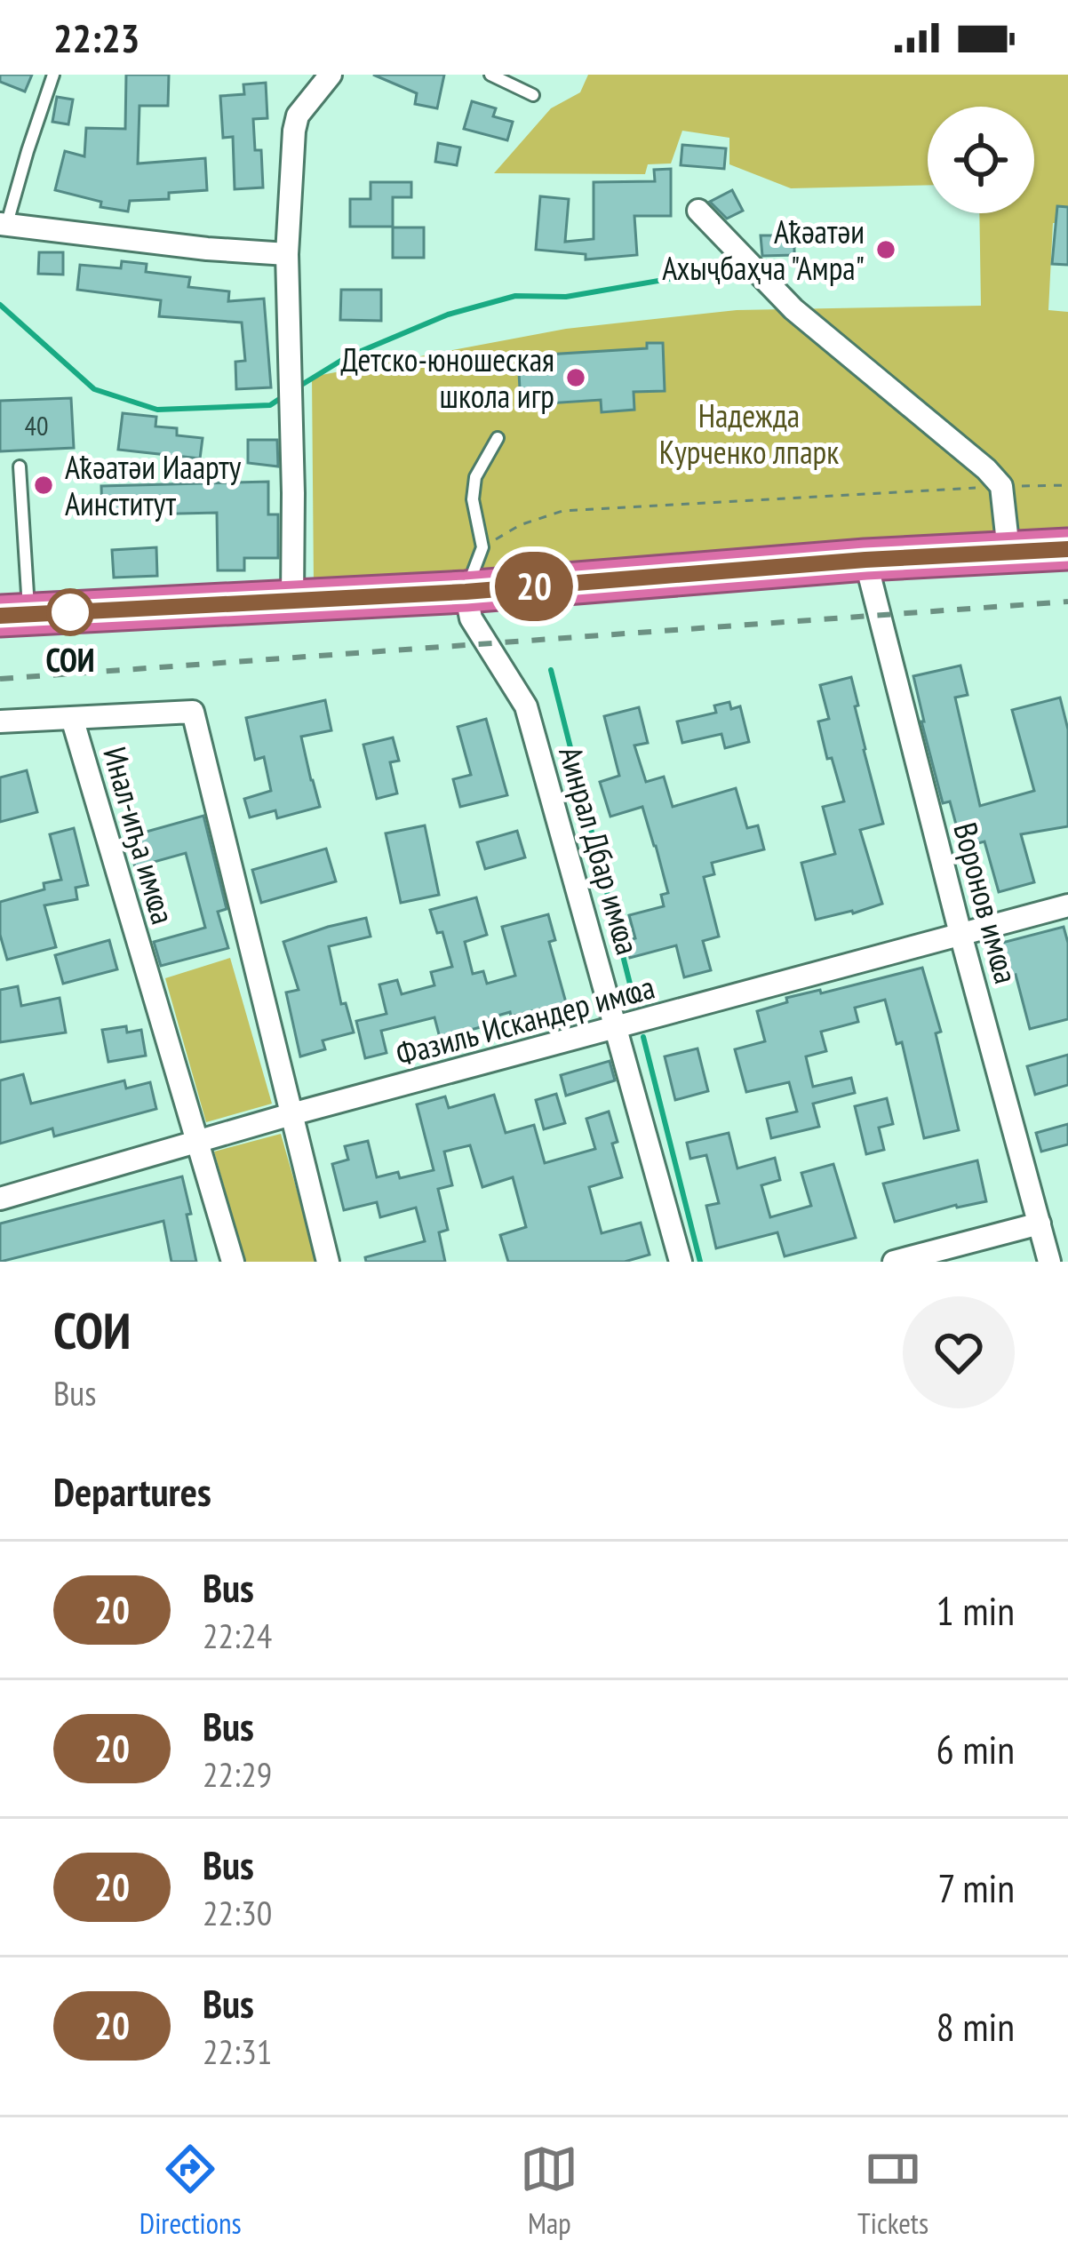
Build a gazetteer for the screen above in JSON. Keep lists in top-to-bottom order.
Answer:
{
  "streets": {
    "street": [
      "Инал-иҧа имҩа",
      "Аинрал Дбар имҩа",
      "Воронов имҩа",
      "Фазиль Искандер имҩа"
    ]
  },
  "crossings": [
    ["Инал-иҧа имҩа", "Фазиль Искандер имҩа"],
    ["Аинрал Дбар имҩа", "Фазиль Искандер имҩа"],
    ["Воронов имҩа", "Фазиль Искандер имҩа"]
  ],
  "parks": ["Надежда Курченко лпарк"],
  "places": [
    "Аҟәатәи Ахыҷбаҳча \"Амра\"",
    "Детско-юношеская школа игр",
    "Аҟәатәи Иаарту Аинститут",
    "СОИ"
  ],
  "lines": ["bus line 20"],
  "house_numbers": ["40"],
  "page": {
    "status": "22:23",
    "on_map": "20",
    "heading": [
      ["СОИ", "Bus"],
      "Departures"
    ],
    "list": [
      {
        "mark": "20",
        "name": "Bus",
        "note": "22:24",
        "value": "1 min"
      },
      {
        "mark": "20",
        "name": "Bus",
        "note": "22:29",
        "value": "6 min"
      },
      {
        "mark": "20",
        "name": "Bus",
        "note": "22:30",
        "value": "7 min"
      },
      {
        "mark": "20",
        "name": "Bus",
        "note": "22:31",
        "value": "8 min"
      }
    ],
    "tabs": ["Directions", "Map", "Tickets"]
  }
}
